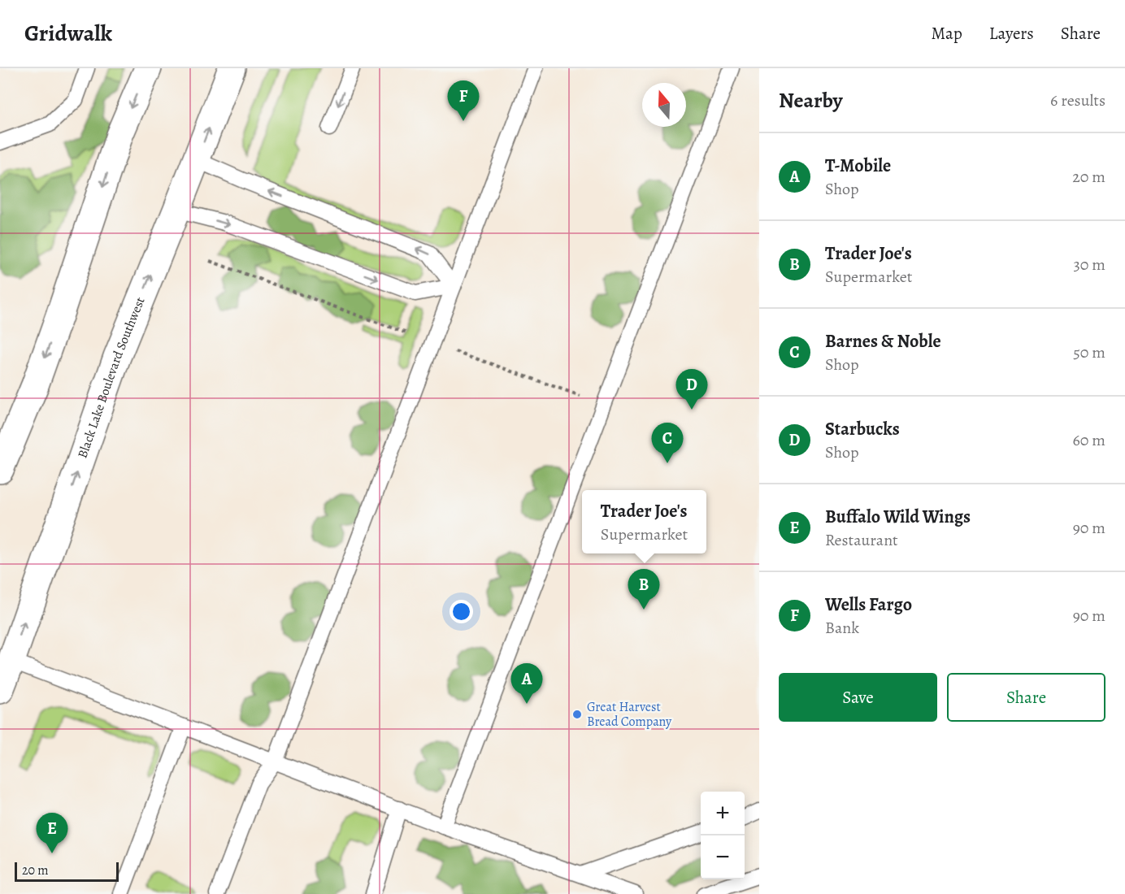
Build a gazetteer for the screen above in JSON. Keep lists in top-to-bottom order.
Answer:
{
  "streets": {
    "main road": ["Black Lake Boulevard Southwest"]
  },
  "places": ["Great Harvest Bread Company"],
  "scale_bar": "20 m",
  "north": "top",
  "page": {
    "header": "Gridwalk",
    "nav": ["Map", "Layers", "Share"],
    "heading": ["Nearby", "6 results"],
    "pins": [
      "F",
      "D",
      "C",
      "B",
      "A",
      "E"
    ],
    "list": [
      {
        "mark": "A",
        "name": "T-Mobile",
        "note": "Shop",
        "value": "20 m"
      },
      {
        "mark": "B",
        "name": "Trader Joe's",
        "note": "Supermarket",
        "value": "30 m"
      },
      {
        "mark": "C",
        "name": "Barnes & Noble",
        "note": "Shop",
        "value": "50 m"
      },
      {
        "mark": "D",
        "name": "Starbucks",
        "note": "Shop",
        "value": "60 m"
      },
      {
        "mark": "E",
        "name": "Buffalo Wild Wings",
        "note": "Restaurant",
        "value": "90 m"
      },
      {
        "mark": "F",
        "name": "Wells Fargo",
        "note": "Bank",
        "value": "90 m"
      }
    ],
    "popup": ["Trader Joe's", "Supermarket"],
    "buttons": ["Save", "Share"],
    "map_buttons": ["+", "−"],
    "scale": "20 m"
  }
}
